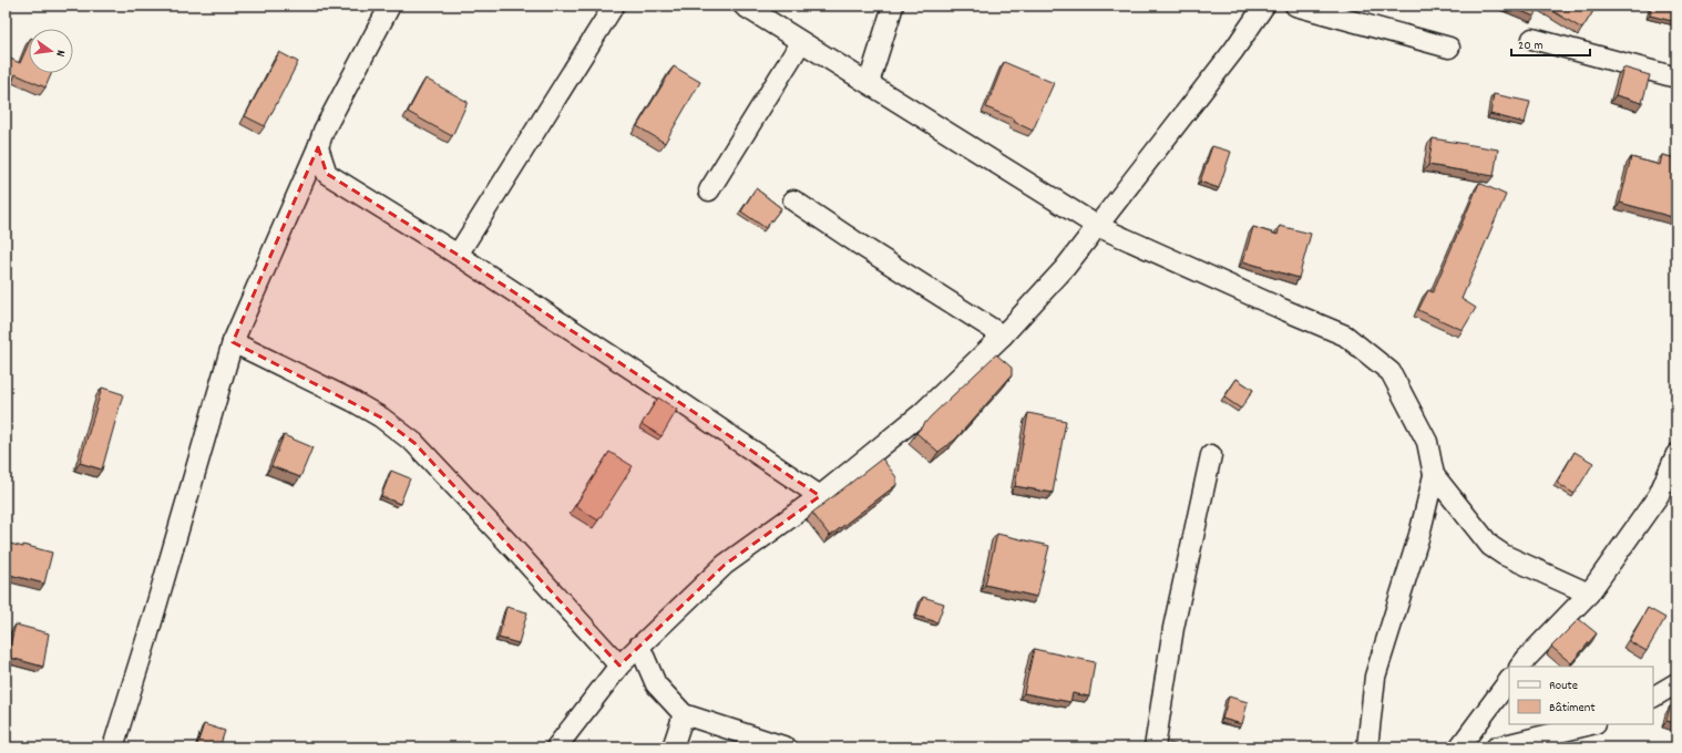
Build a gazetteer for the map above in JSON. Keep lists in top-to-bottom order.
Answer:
{
  "legend": ["Route", "Bâtiment"],
  "scale_bar": "20 m",
  "north": "right"
}
